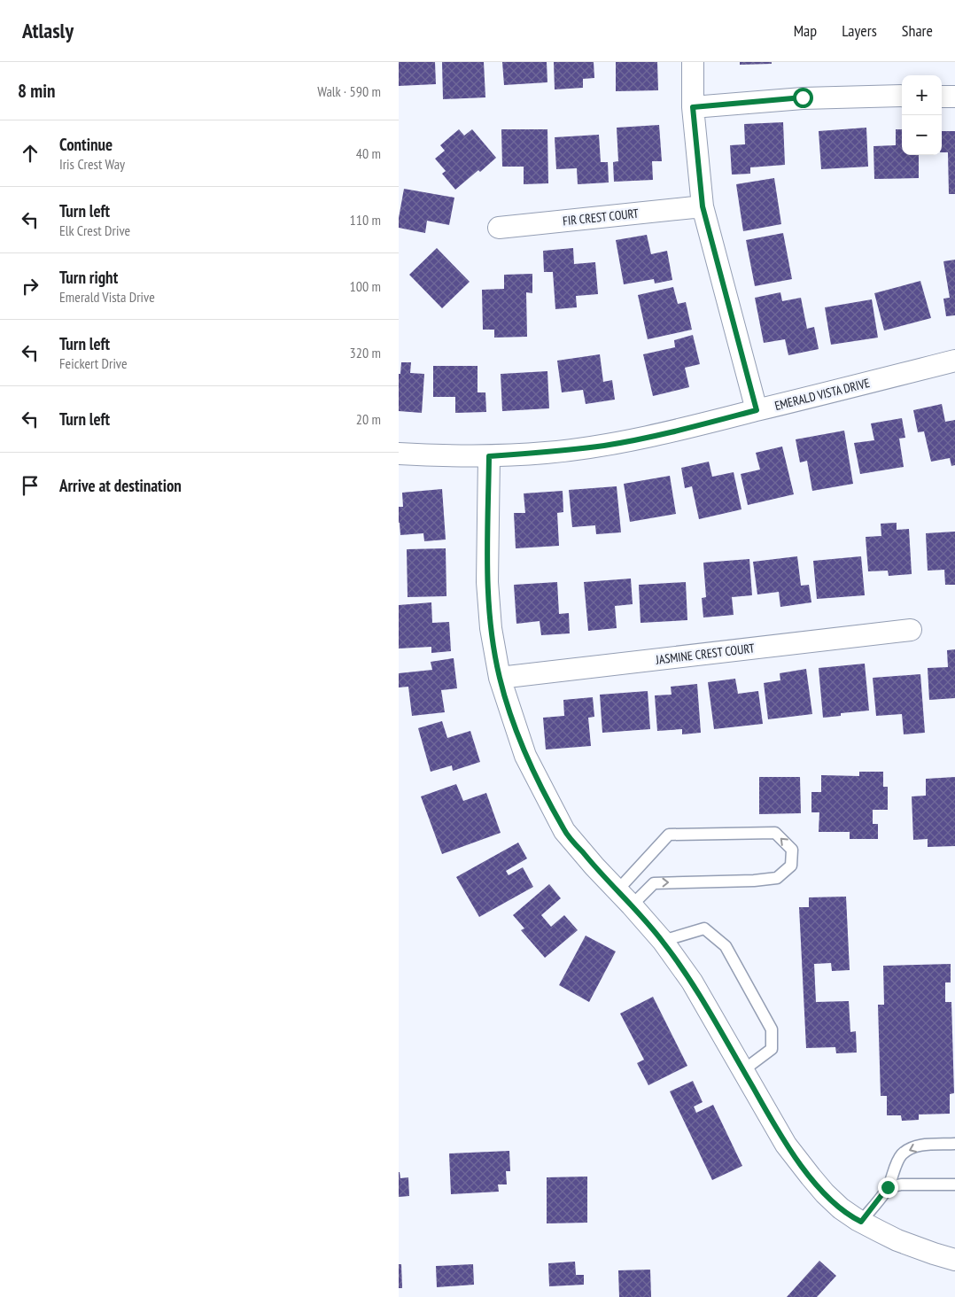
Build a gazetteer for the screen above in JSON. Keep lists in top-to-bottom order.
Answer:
{
  "streets": {
    "street": ["FIR CREST COURT", "EMERALD VISTA DRIVE", "JASMINE CREST COURT"]
  },
  "page": {
    "header": "Atlasly",
    "nav": ["Map", "Layers", "Share"],
    "heading": ["8 min", "Walk · 590 m"],
    "map_buttons": ["+", "−"],
    "list": [
      ["Continue", "Iris Crest Way", "40 m"],
      ["Turn left", "Elk Crest Drive", "110 m"],
      ["Turn right", "Emerald Vista Drive", "100 m"],
      ["Turn left", "Feickert Drive", "320 m"],
      ["Turn left", "20 m"],
      "Arrive at destination"
    ]
  }
}
